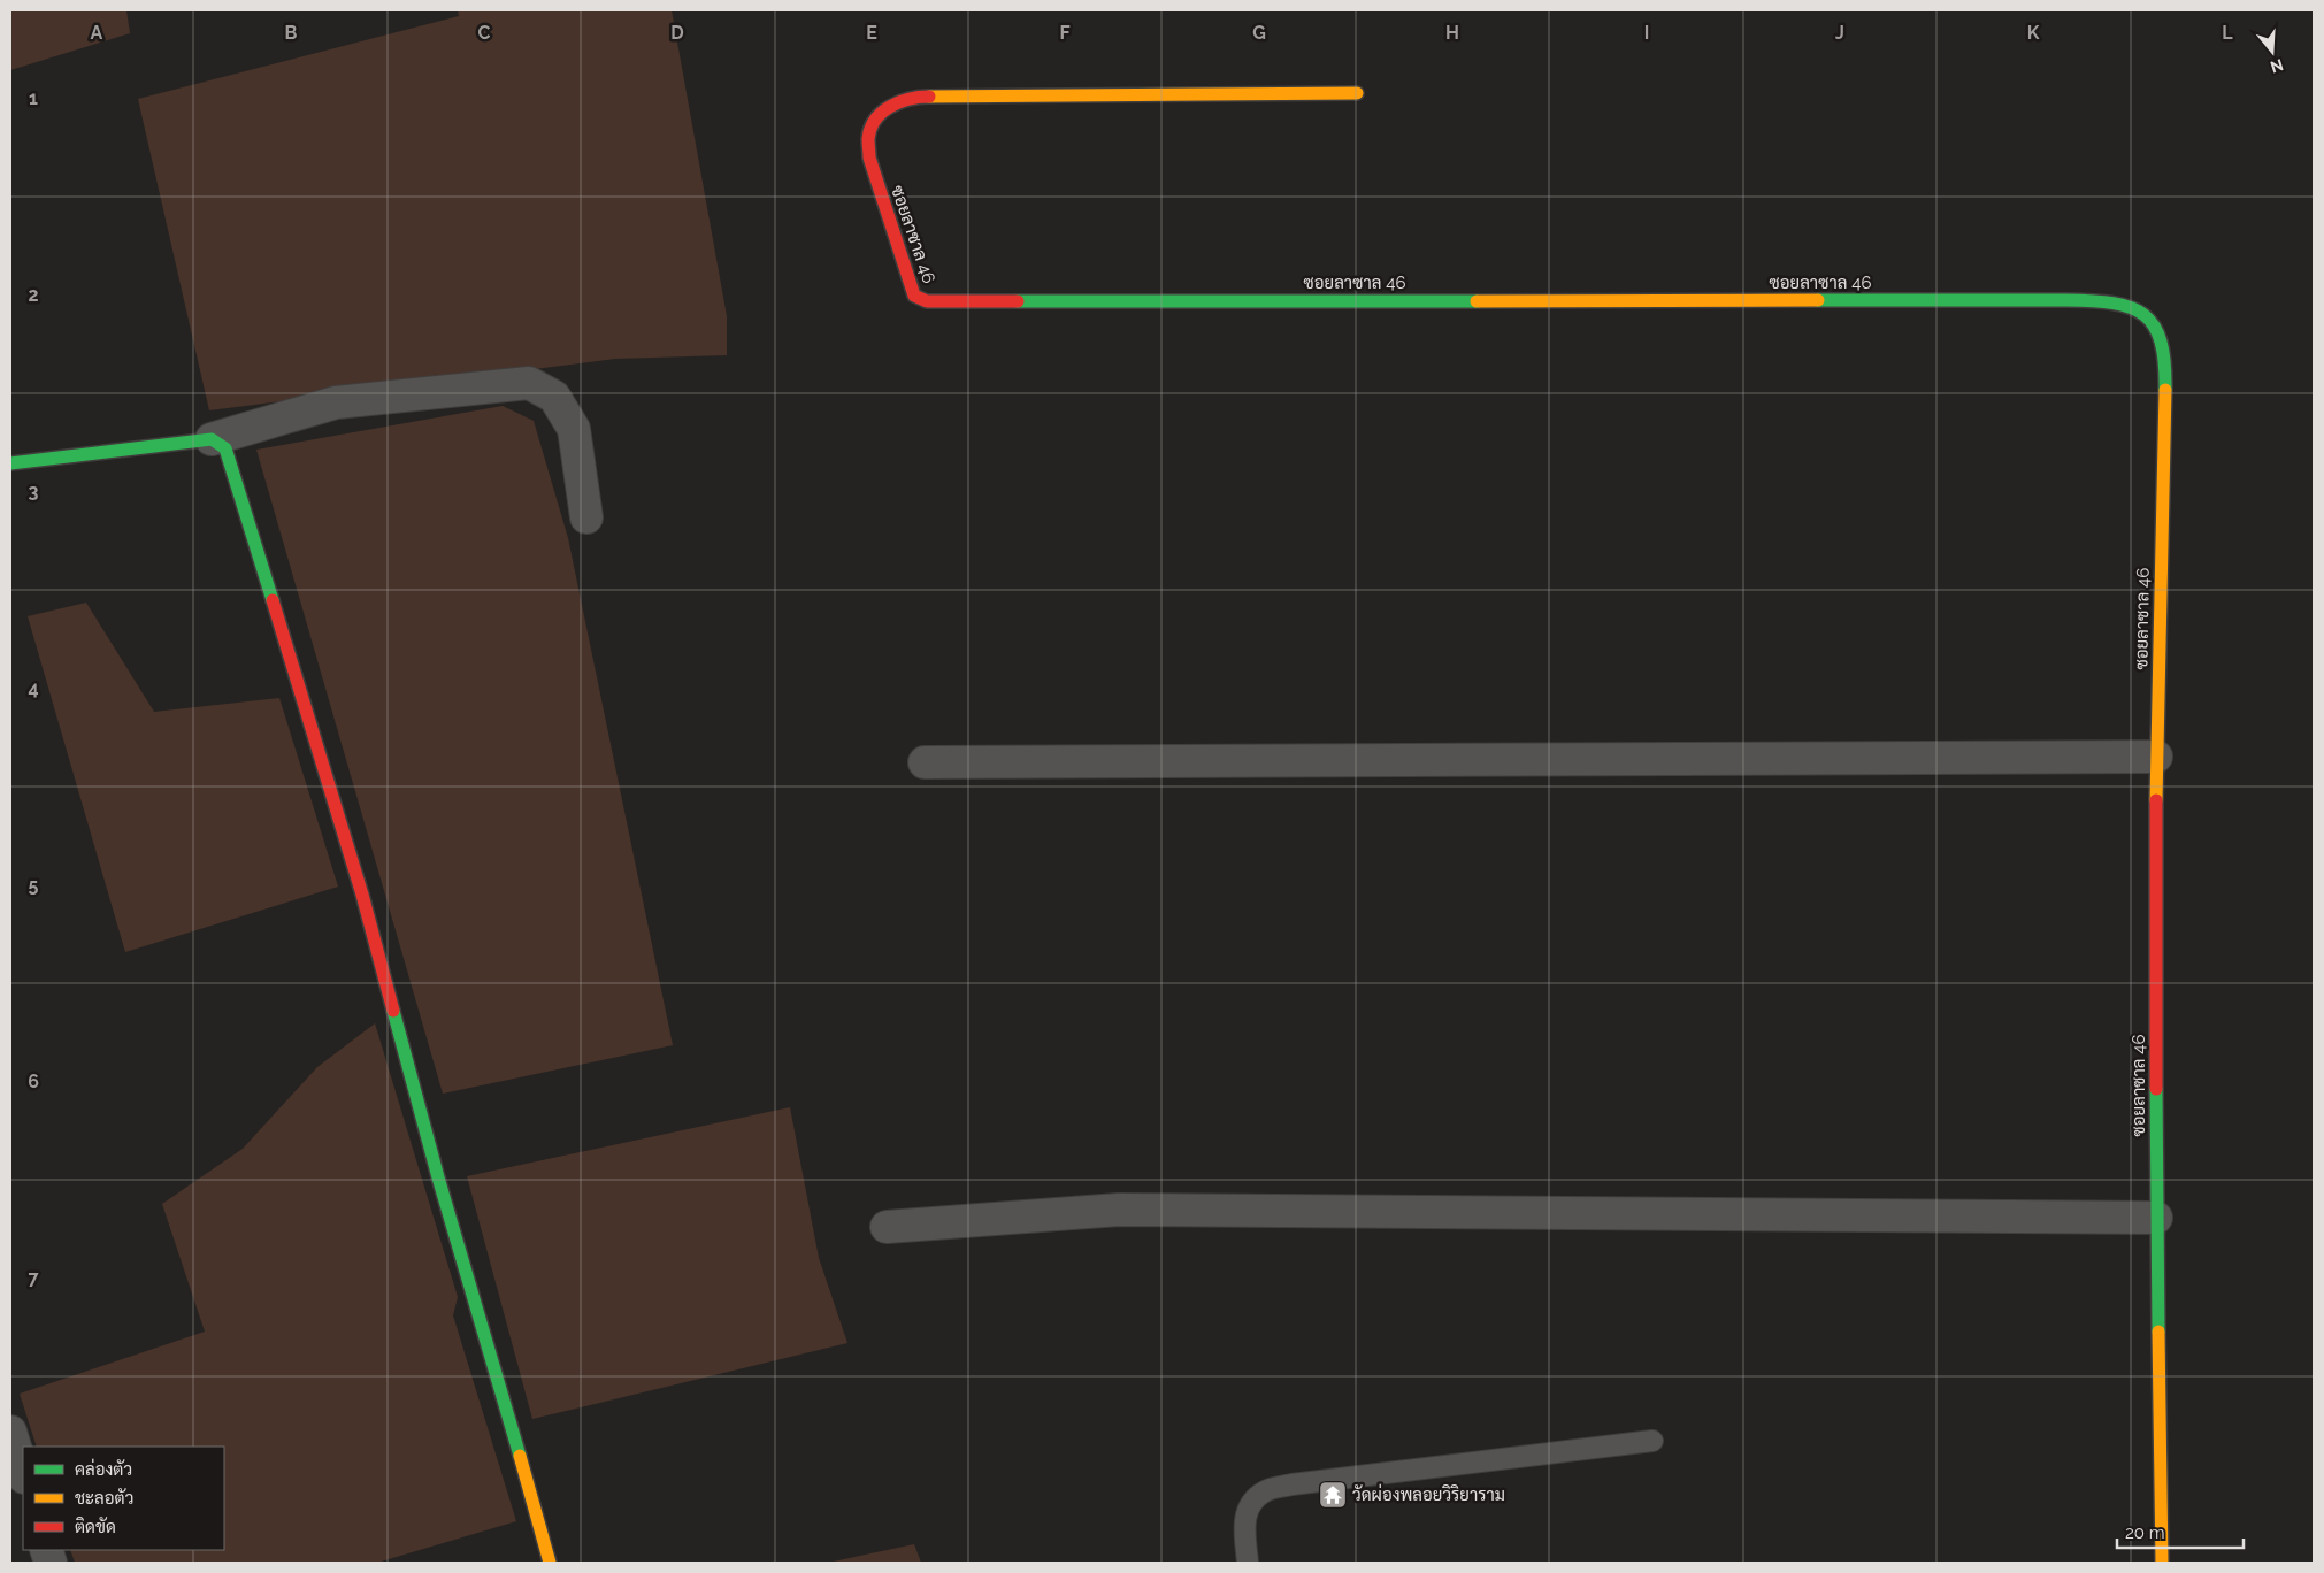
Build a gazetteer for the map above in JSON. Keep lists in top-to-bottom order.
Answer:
{
  "streets": {
    "street": ["ซอยลาซาล 46"]
  },
  "places": {
    "temple": ["วัดผ่องพลอยวิริยาราม"]
  },
  "legend": ["คล่องตัว", "ชะลอตัว", "ติดขัด"],
  "scale_bar": "20 m",
  "north": "bottom",
  "grid": {
    "columns": [
      "A",
      "B",
      "C",
      "D",
      "E",
      "F",
      "G",
      "H",
      "I",
      "J",
      "K",
      "L"
    ],
    "rows": [
      "1",
      "2",
      "3",
      "4",
      "5",
      "6",
      "7"
    ]
  }
}
